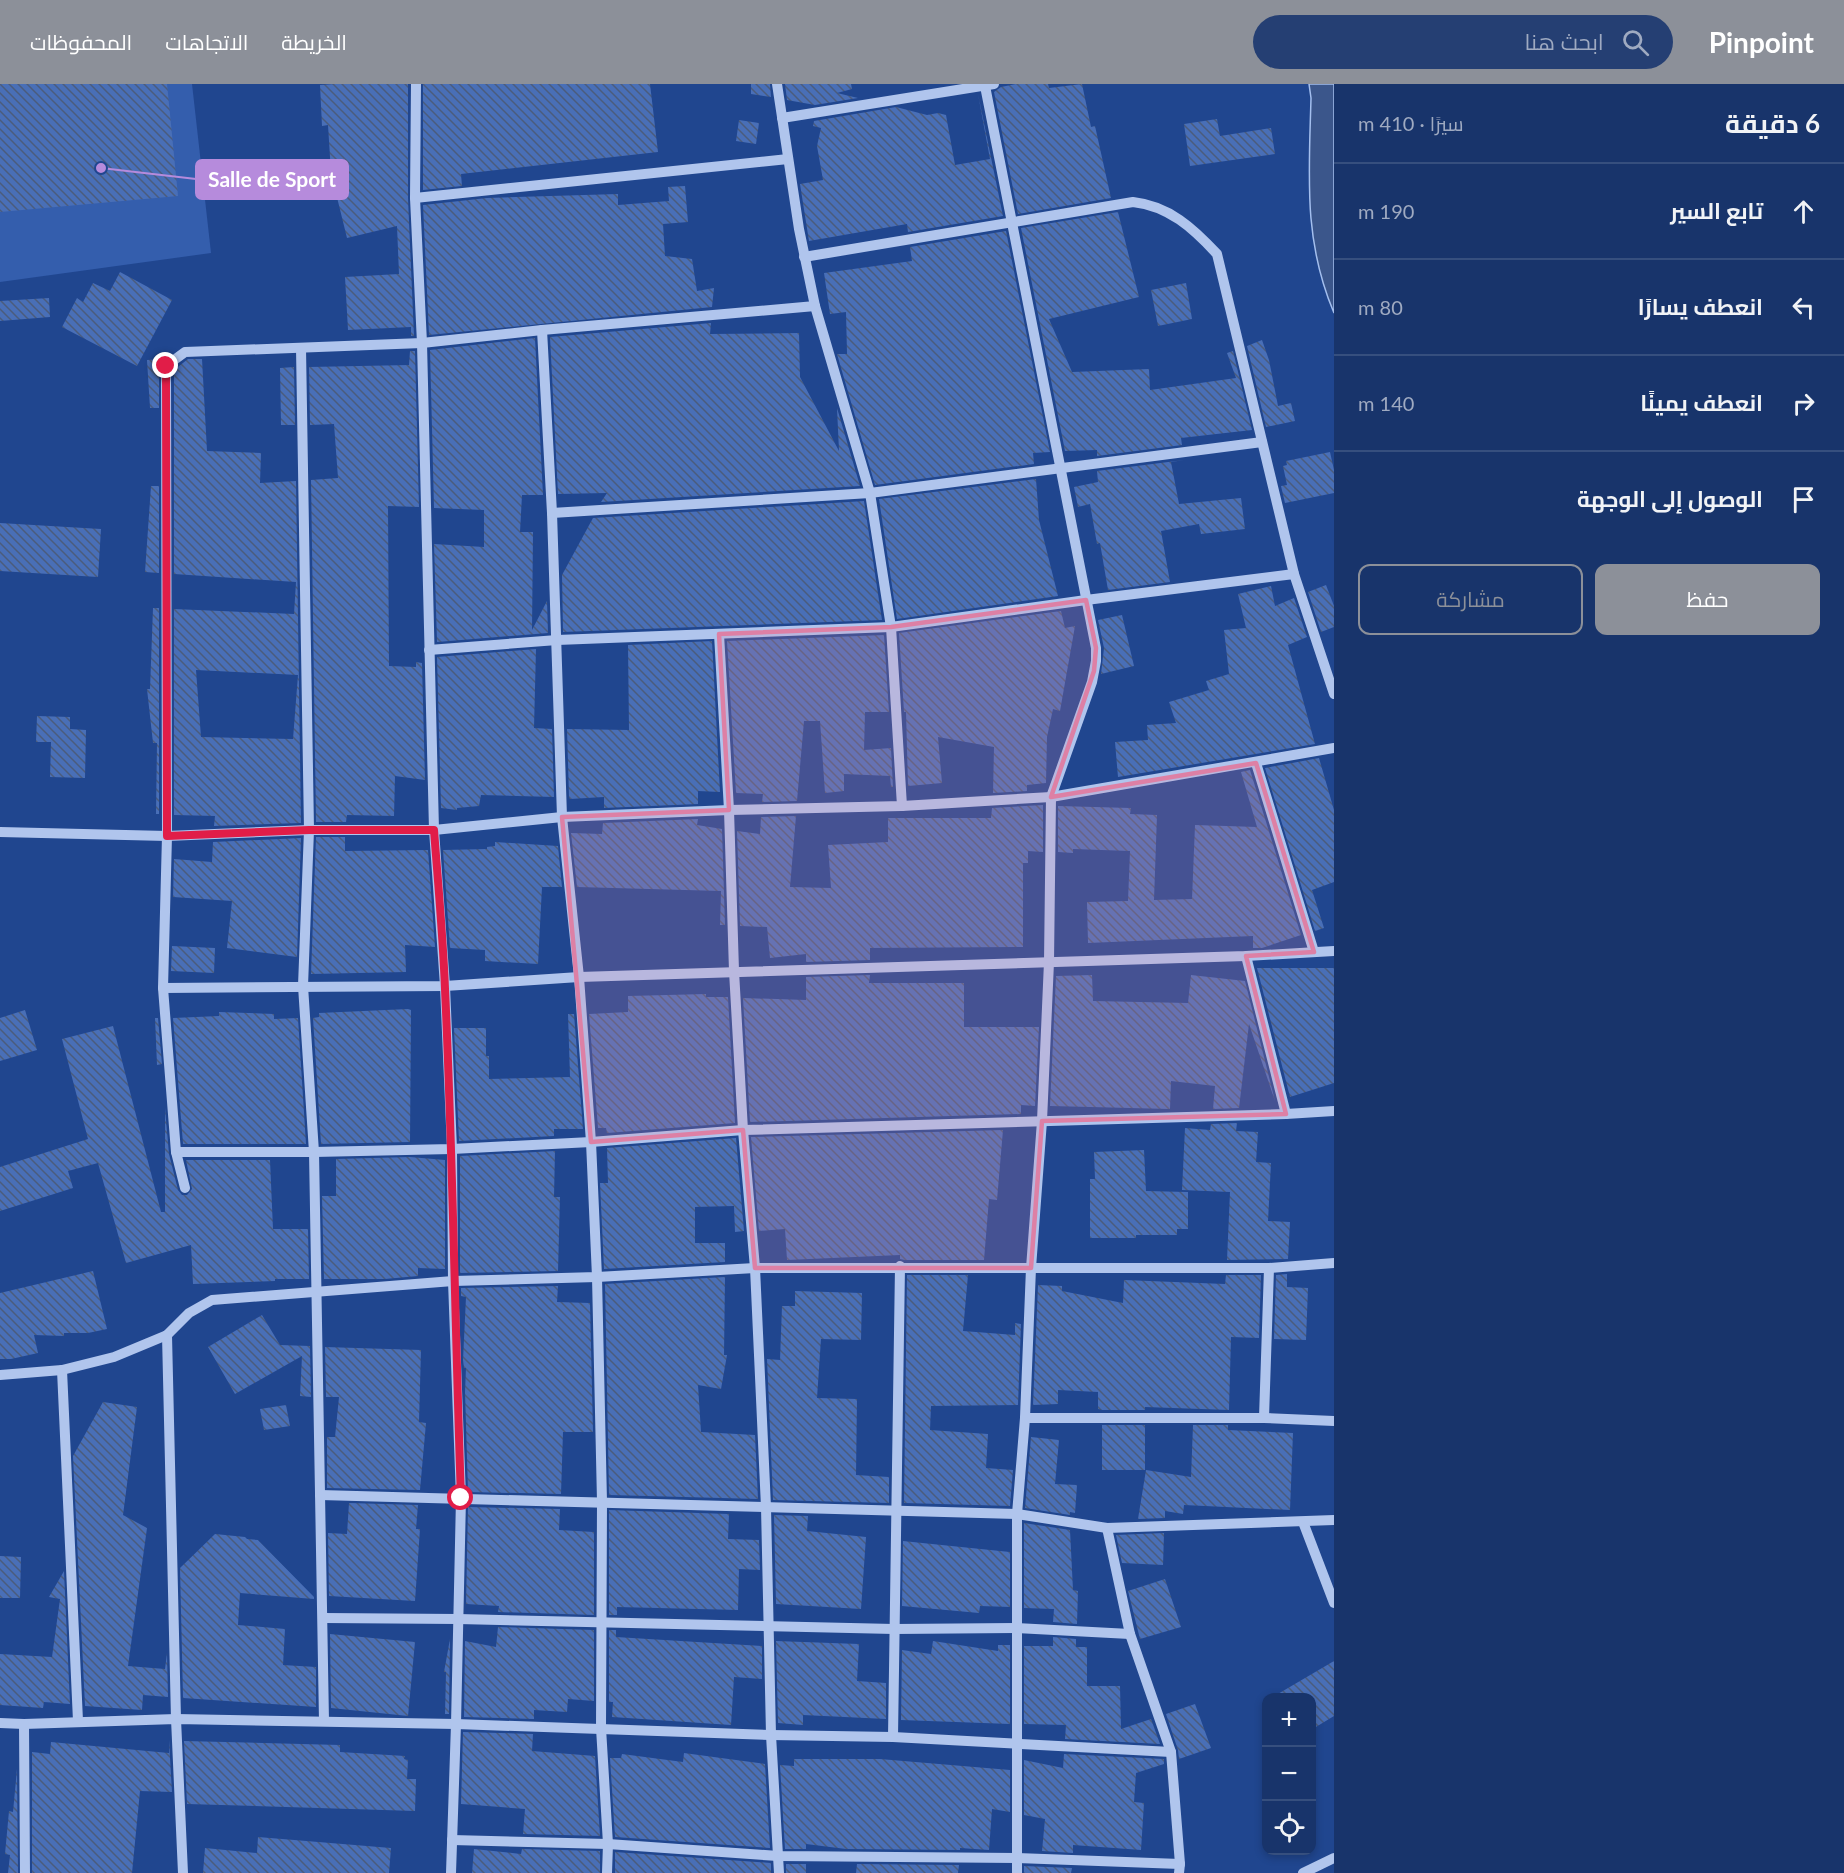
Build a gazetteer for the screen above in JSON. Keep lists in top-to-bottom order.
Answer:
{
  "places": ["Salle de Sport"],
  "page": {
    "header": "Pinpoint",
    "search": "ابحث هنا",
    "nav": ["الخريطة", "الاتجاهات", "المحفوظات"],
    "heading": ["6 دقيقة", "سيرًا · 410 m"],
    "list": [
      ["تابع السير", "190 m"],
      ["انعطف يسارًا", "80 m"],
      ["انعطف يمينًا", "140 m"],
      "الوصول إلى الوجهة"
    ],
    "buttons": ["حفظ", "مشاركة"],
    "map_buttons": ["+", "−"]
  }
}
